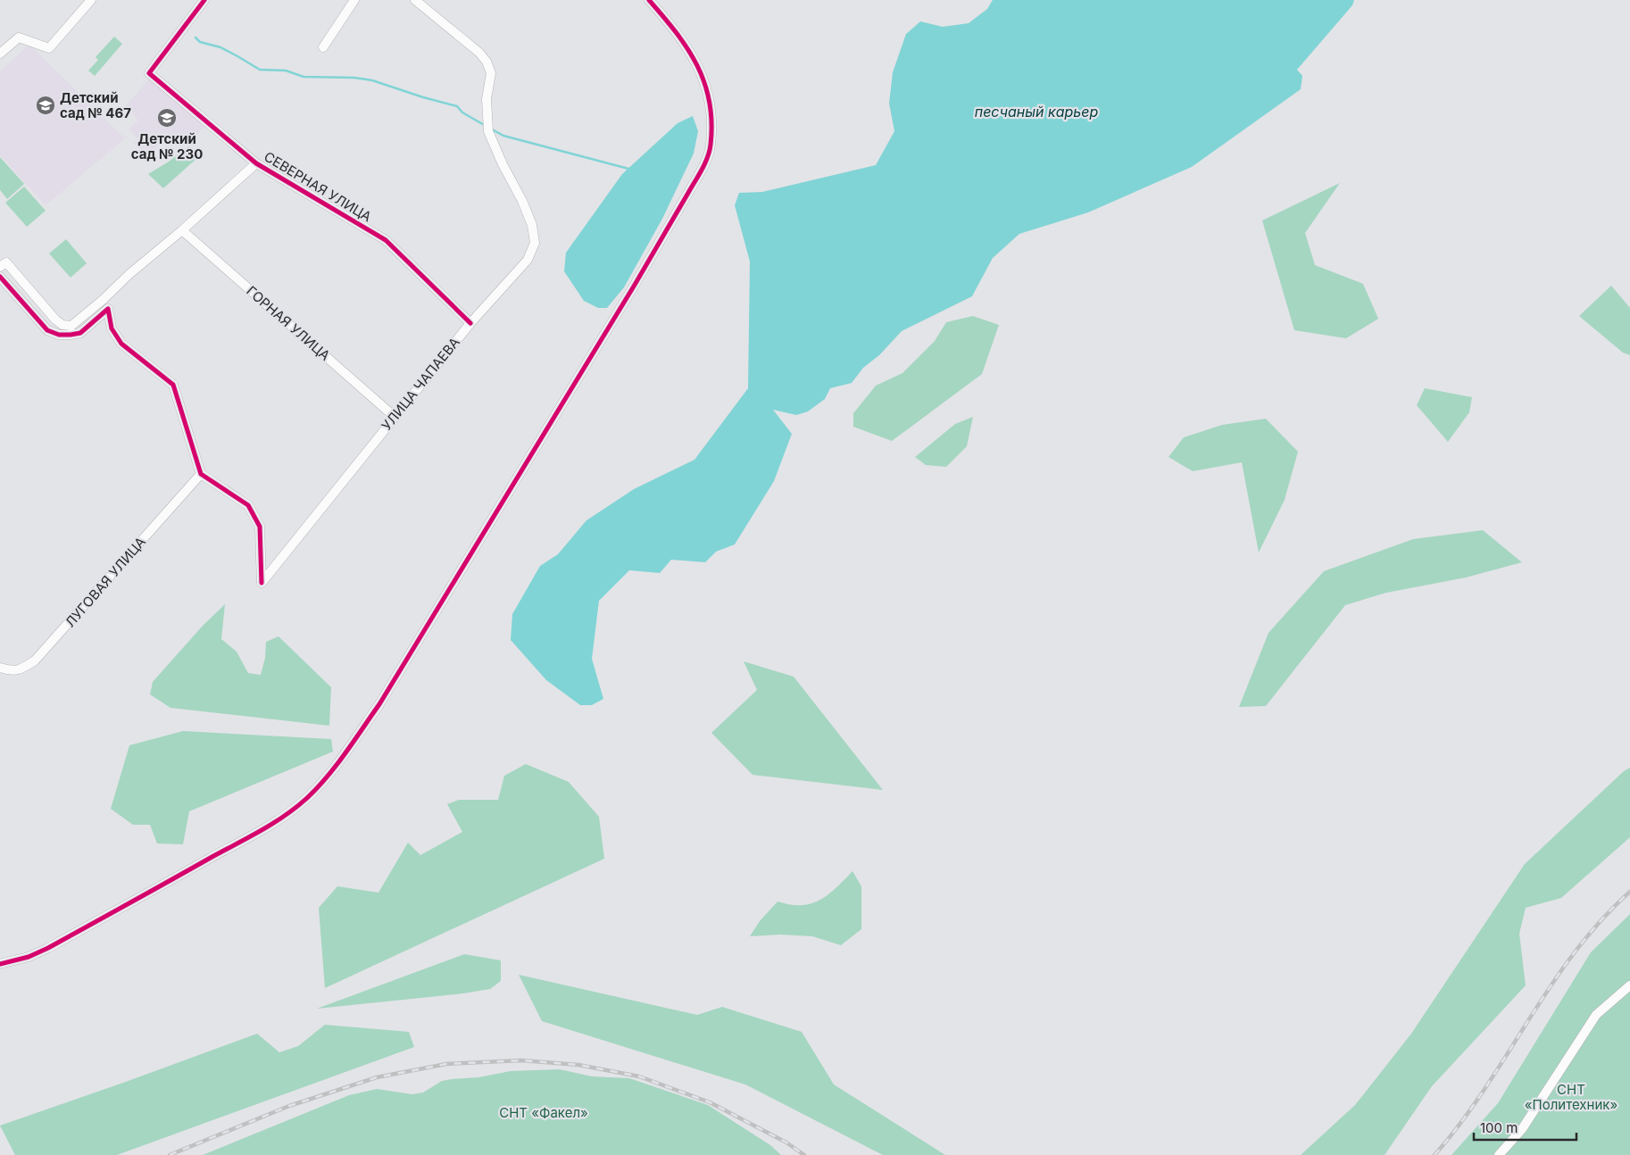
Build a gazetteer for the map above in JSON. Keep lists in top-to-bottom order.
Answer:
{
  "streets": {
    "street": [
      "СЕВЕРНАЯ УЛИЦА",
      "ГОРНАЯ УЛИЦА",
      "УЛИЦА ЧАПАЕВА",
      "ЛУГОВАЯ УЛИЦА"
    ]
  },
  "crossings": [
    ["СЕВЕРНАЯ УЛИЦА", "УЛИЦА ЧАПАЕВА"],
    ["ГОРНАЯ УЛИЦА", "УЛИЦА ЧАПАЕВА"],
    ["УЛИЦА ЧАПАЕВА", "ЛУГОВАЯ УЛИЦА"]
  ],
  "water": ["песчаный карьер"],
  "parks": ["СНТ «Политехник»", "СНТ «Факел»"],
  "places": {
    "school or university": ["Детский сад № 467", "Детский сад № 230"]
  },
  "scale_bar": "100 m"
}
